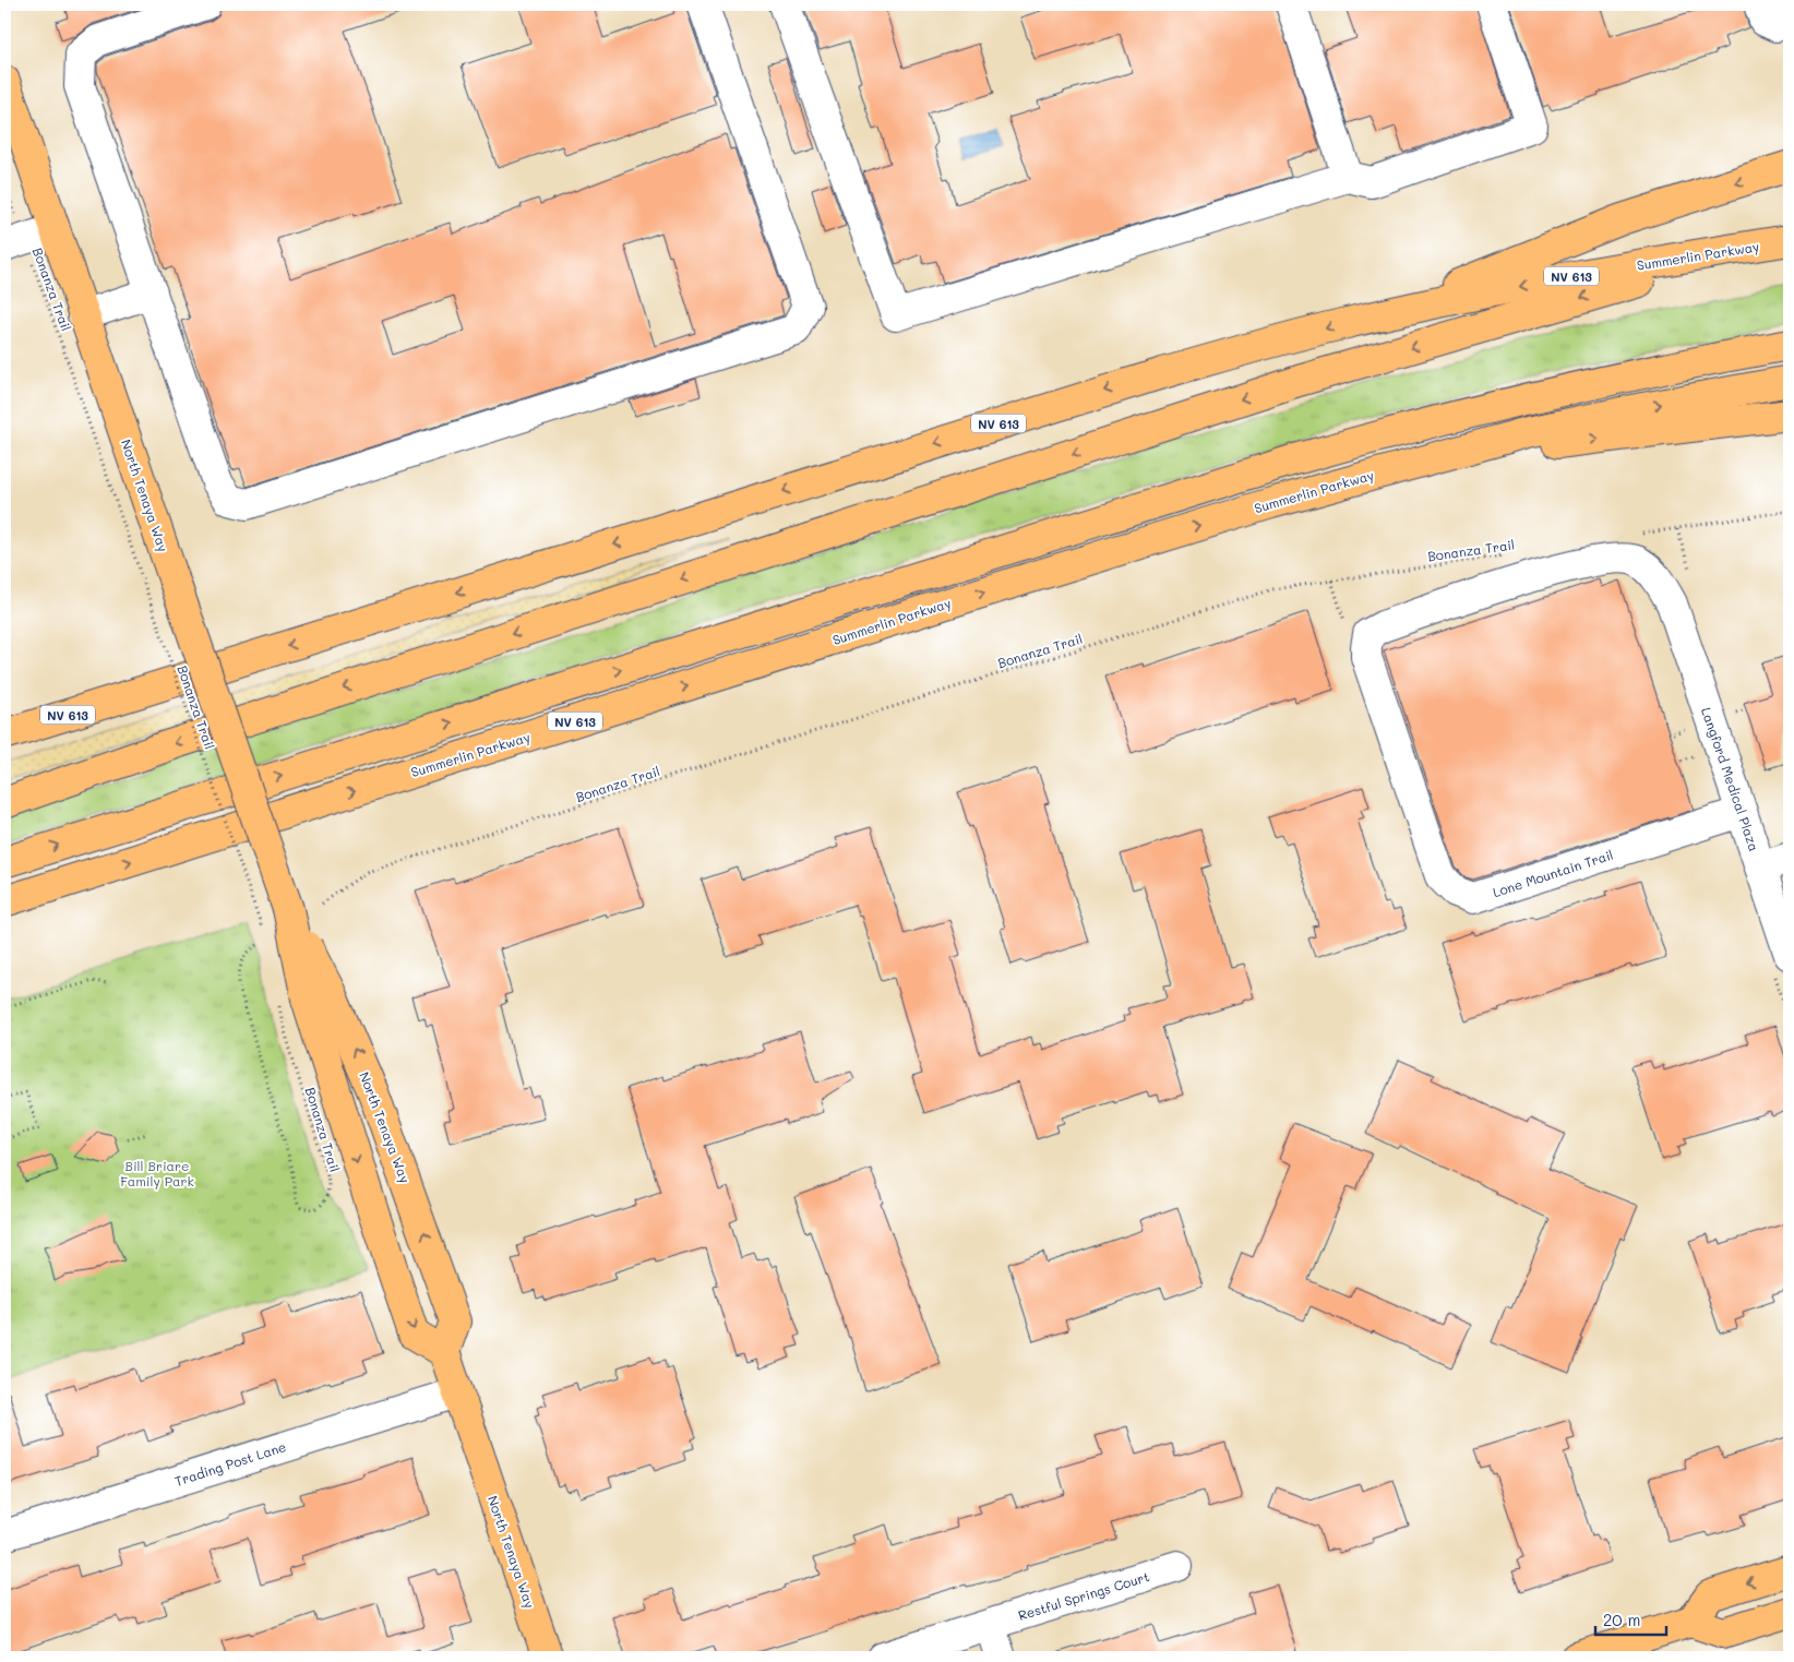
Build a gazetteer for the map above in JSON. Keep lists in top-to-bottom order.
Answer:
{
  "streets": {
    "main road": ["Summerlin Parkway", "NV 613", "North Tenaya Way"],
    "street": ["Langford Medical Plaza", "Trading Post Lane", "Restful Springs Court"],
    "path": ["Bonanza Trail"]
  },
  "crossings": [
    ["Bonanza Trail", "North Tenaya Way"],
    ["North Tenaya Way", "Trading Post Lane"]
  ],
  "parks": ["Bill Briare Family Park"],
  "scale_bar": "20 m"
}
